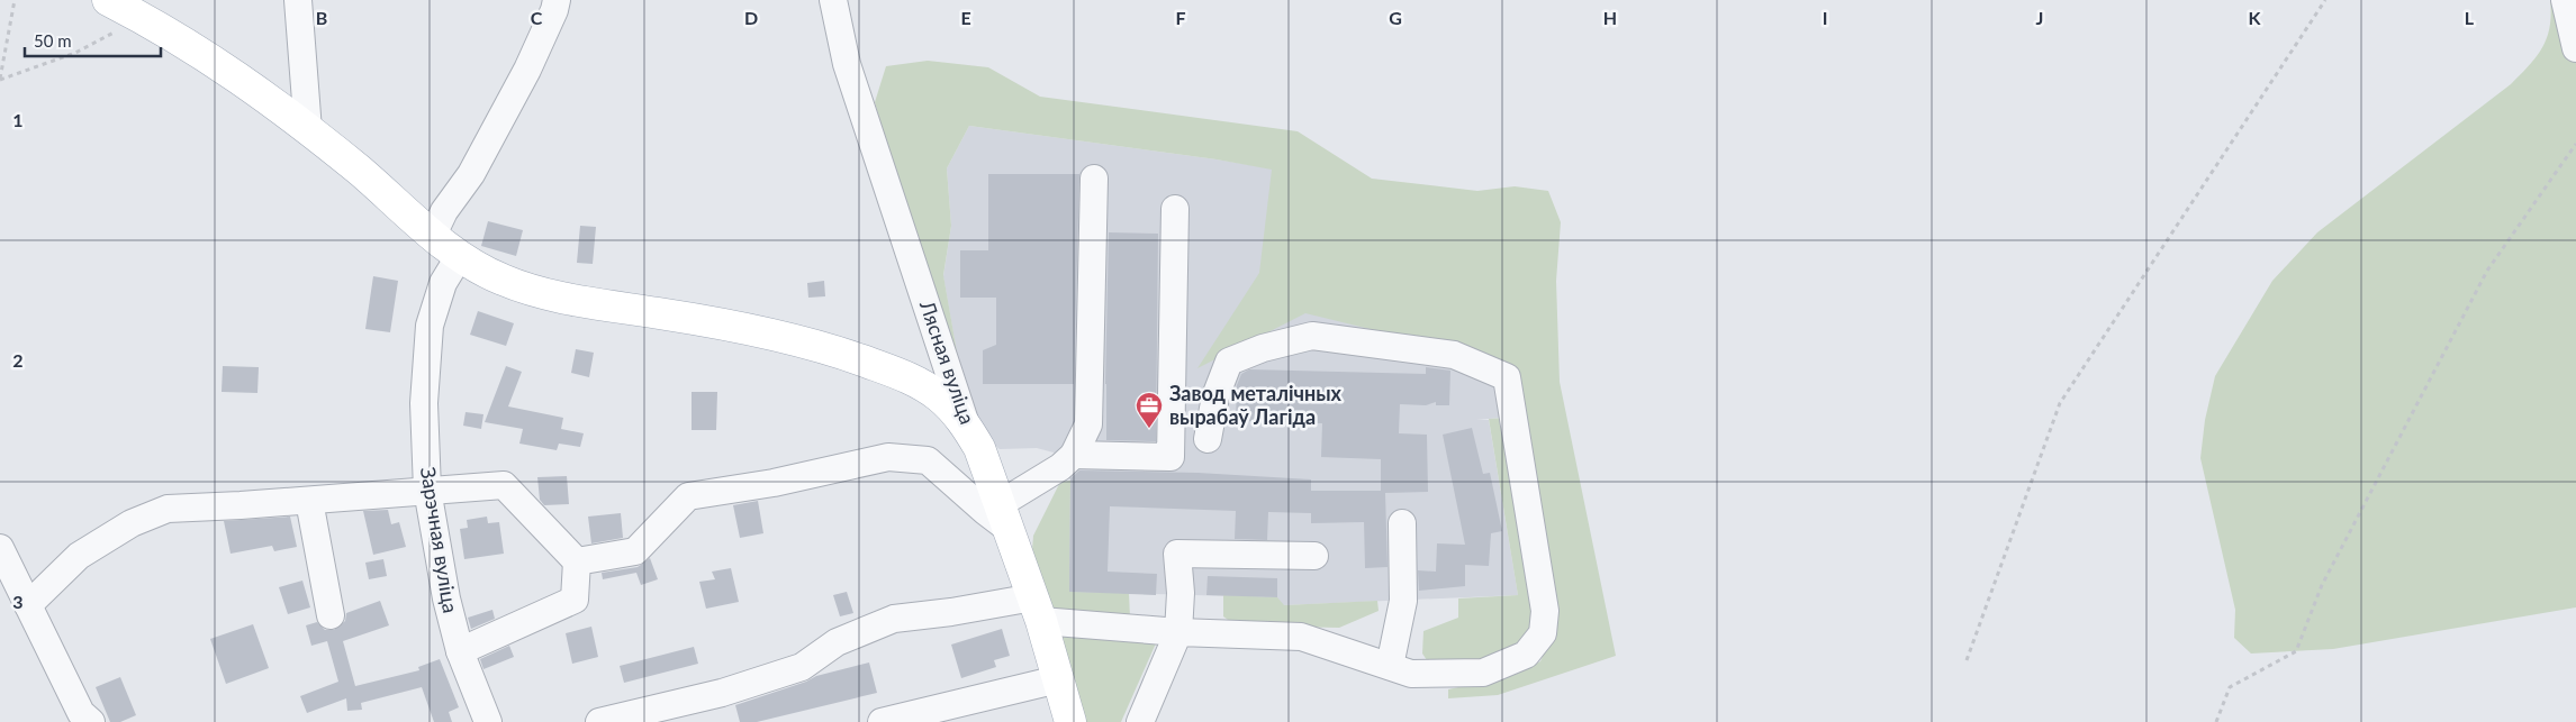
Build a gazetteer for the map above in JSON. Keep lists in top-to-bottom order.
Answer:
{
  "streets": {
    "main road": ["Лясная вуліца"],
    "street": ["Зарэчная вуліца"]
  },
  "places": {
    "office": ["Завод металічных вырабаў Лагіда"]
  },
  "scale_bar": "50 m",
  "grid": {
    "columns": [
      "B",
      "C",
      "D",
      "E",
      "F",
      "G",
      "H",
      "I",
      "J",
      "K",
      "L"
    ],
    "rows": ["1", "2", "3"]
  }
}
